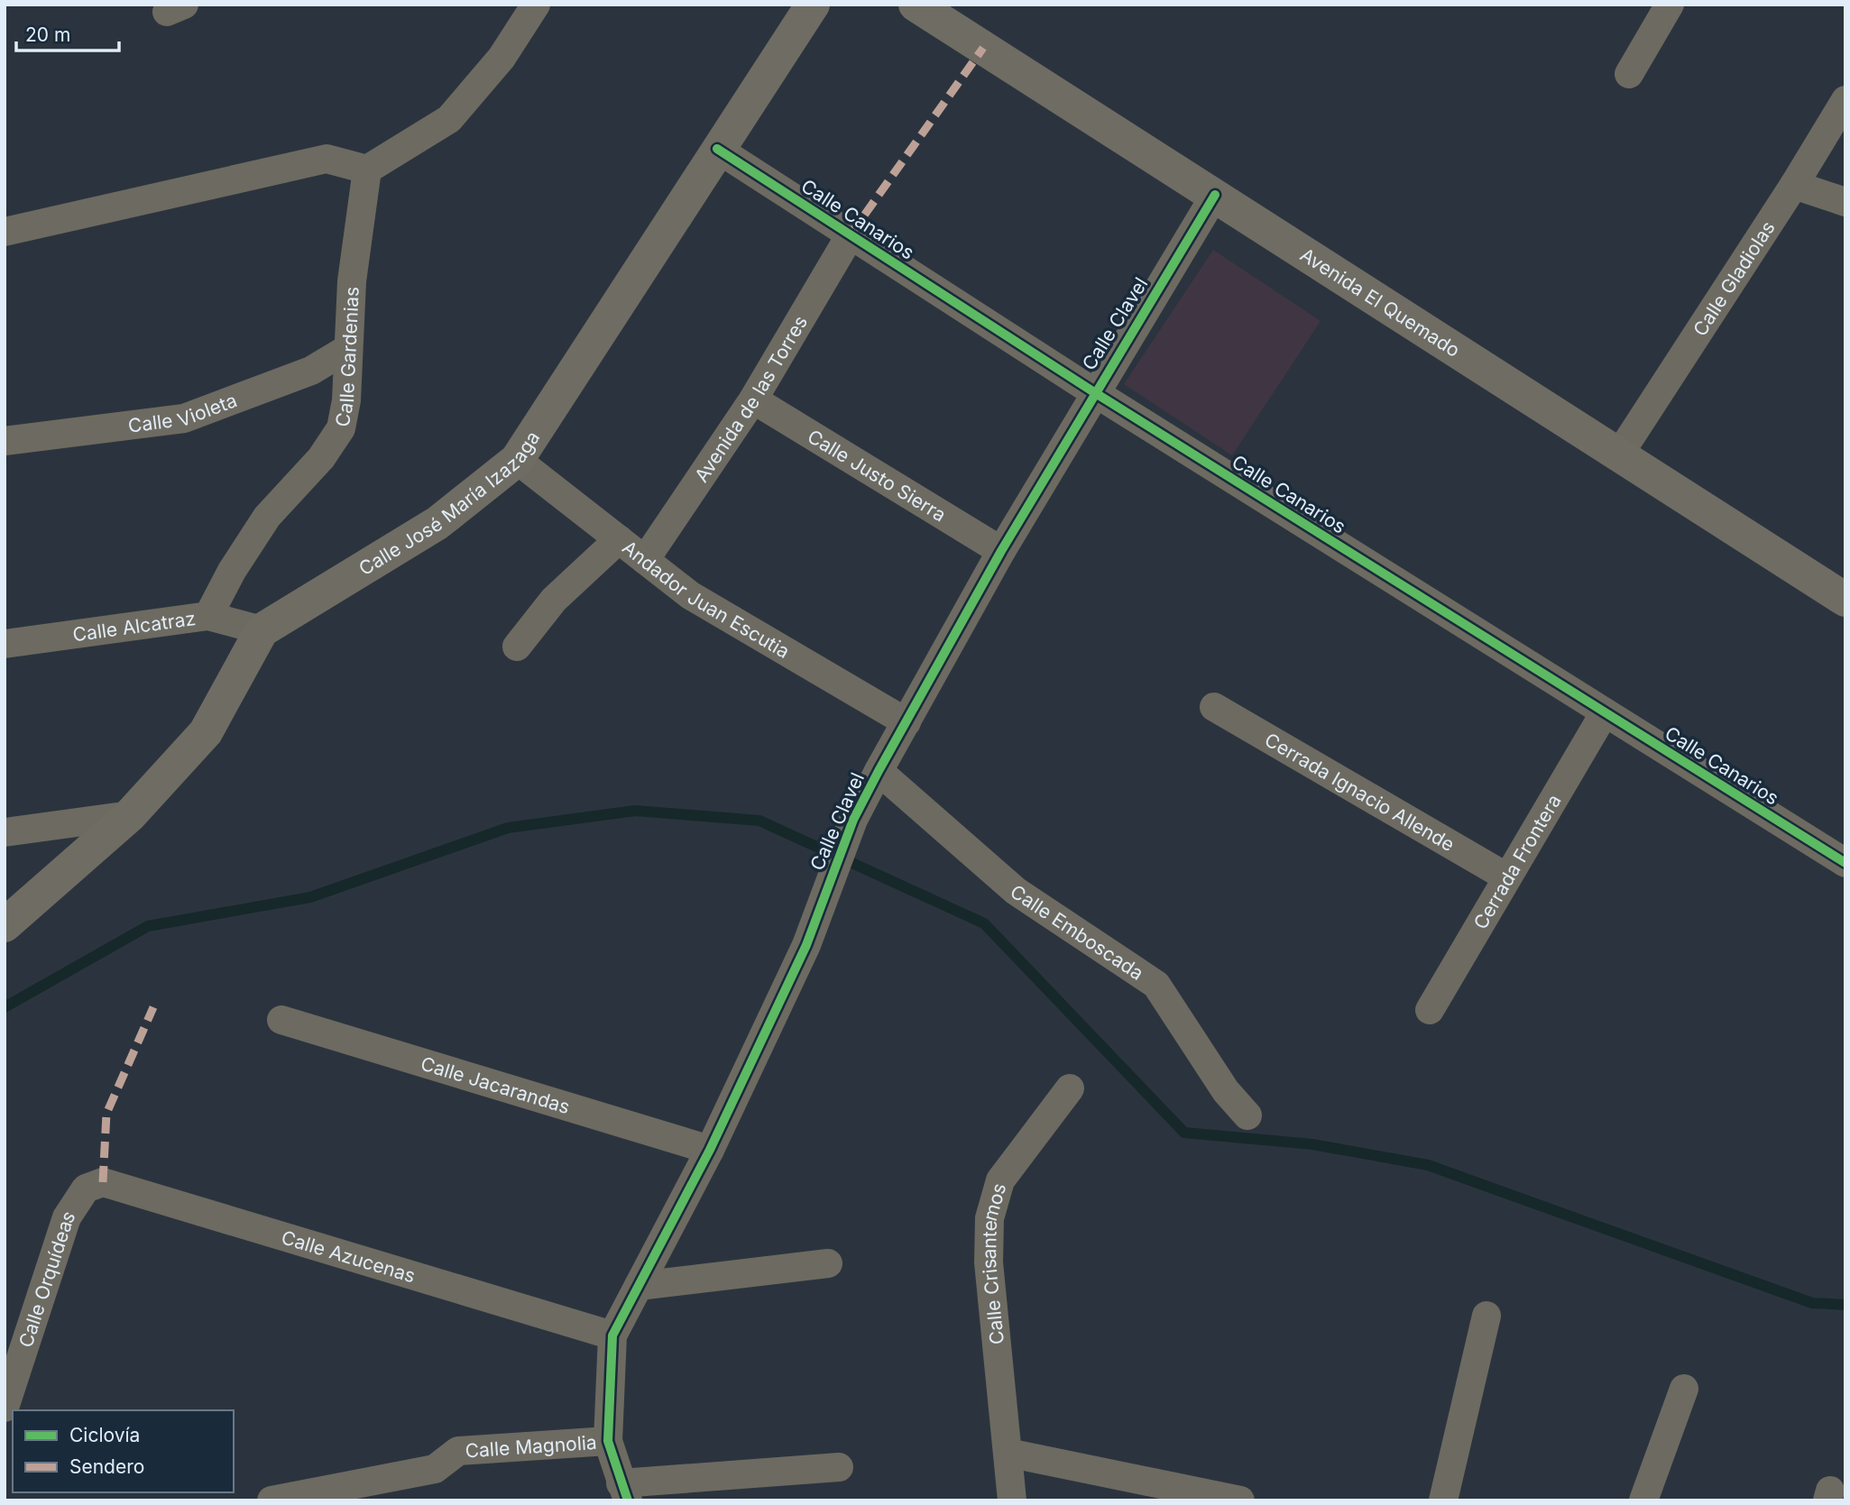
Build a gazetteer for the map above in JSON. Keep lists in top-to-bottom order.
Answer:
{
  "streets": {
    "street": [
      "Calle Canarios",
      "Calle Gladiolas",
      "Avenida El Quemado",
      "Calle Clavel",
      "Calle Gardenias",
      "Avenida de las Torres",
      "Calle Violeta",
      "Calle Justo Sierra",
      "Calle José María Izazaga",
      "Andador Juan Escutia",
      "Calle Alcatraz",
      "Cerrada Ignacio Allende",
      "Cerrada Frontera",
      "Calle Emboscada",
      "Calle Jacarandas",
      "Calle Azucenas",
      "Calle Crisantemos",
      "Calle Orquídeas",
      "Calle Magnolia"
    ]
  },
  "crossings": [
    ["Calle Canarios", "Calle Clavel"],
    ["Calle Canarios", "Avenida de las Torres"],
    ["Calle Canarios", "Calle José María Izazaga"],
    ["Calle Canarios", "Cerrada Frontera"],
    ["Calle Gladiolas", "Avenida El Quemado"],
    ["Avenida El Quemado", "Calle Clavel"],
    ["Calle Clavel", "Calle Justo Sierra"],
    ["Calle Clavel", "Andador Juan Escutia"],
    ["Calle Clavel", "Calle Emboscada"],
    ["Calle Clavel", "Calle Jacarandas"],
    ["Calle Clavel", "Calle Azucenas"],
    ["Calle Clavel", "Calle Magnolia"],
    ["Calle Gardenias", "Calle Violeta"],
    ["Calle Gardenias", "Calle Alcatraz"],
    ["Avenida de las Torres", "Calle Justo Sierra"],
    ["Avenida de las Torres", "Andador Juan Escutia"],
    ["Calle José María Izazaga", "Andador Juan Escutia"],
    ["Calle José María Izazaga", "Calle Alcatraz"],
    ["Cerrada Ignacio Allende", "Cerrada Frontera"],
    ["Calle Azucenas", "Calle Orquídeas"]
  ],
  "legend": ["Ciclovía", "Sendero"],
  "scale_bar": "20 m"
}
